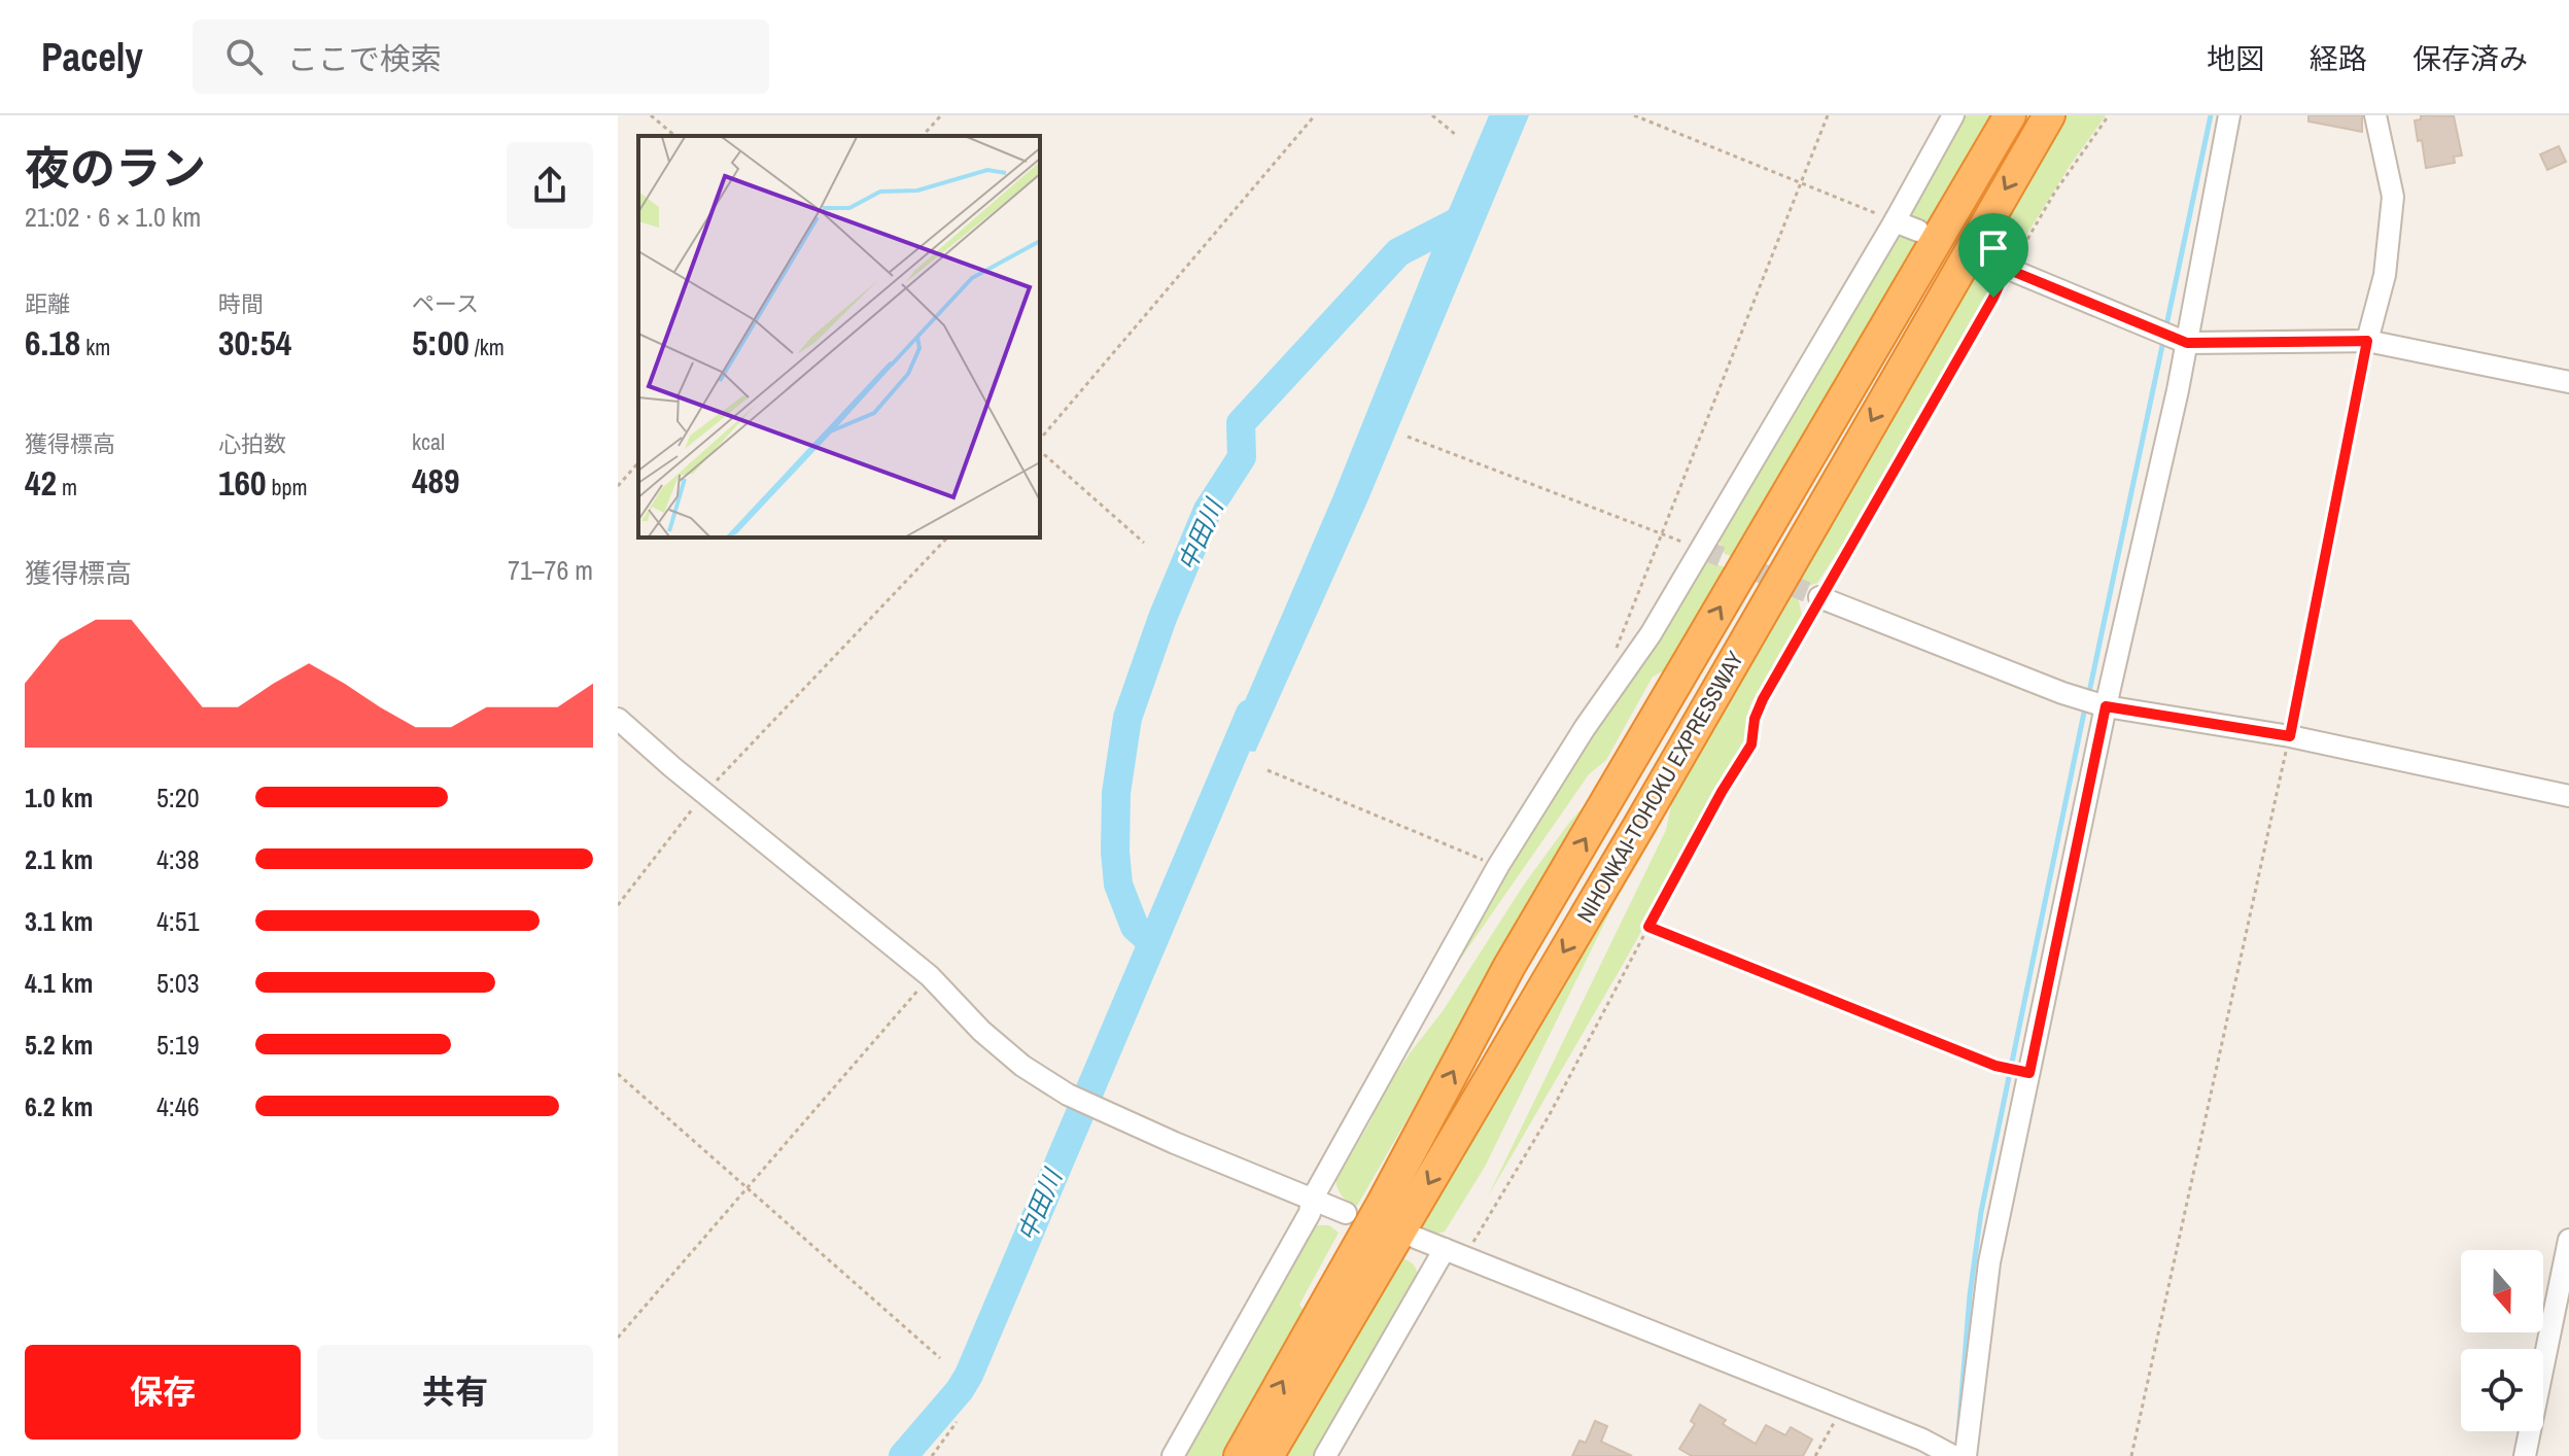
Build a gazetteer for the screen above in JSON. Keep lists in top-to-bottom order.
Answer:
{
  "streets": {
    "highway": ["NIHONKAI-TOHOKU EXPRESSWAY"]
  },
  "water": ["中田川"],
  "north": "bottom",
  "page": {
    "header": "Pacely",
    "search": "ここで検索",
    "nav": ["地図", "経路", "保存済み"],
    "heading": ["夜のラン", "21:02 · 6 × 1.0 km"],
    "stats": [
      ["距離", "6.18 km"],
      ["時間", "30:54"],
      ["ペース", "5:00 /km"],
      ["獲得標高", "42 m"],
      ["心拍数", "160 bpm"],
      ["kcal", "489"]
    ],
    "chart": ["獲得標高", "71–76 m"],
    "list": [
      {
        "name": "1.0 km",
        "note": "5:20"
      },
      {
        "name": "2.1 km",
        "note": "4:38"
      },
      {
        "name": "3.1 km",
        "note": "4:51"
      },
      {
        "name": "4.1 km",
        "note": "5:03"
      },
      {
        "name": "5.2 km",
        "note": "5:19"
      },
      {
        "name": "6.2 km",
        "note": "4:46"
      }
    ],
    "buttons": ["保存", "共有"]
  }
}
